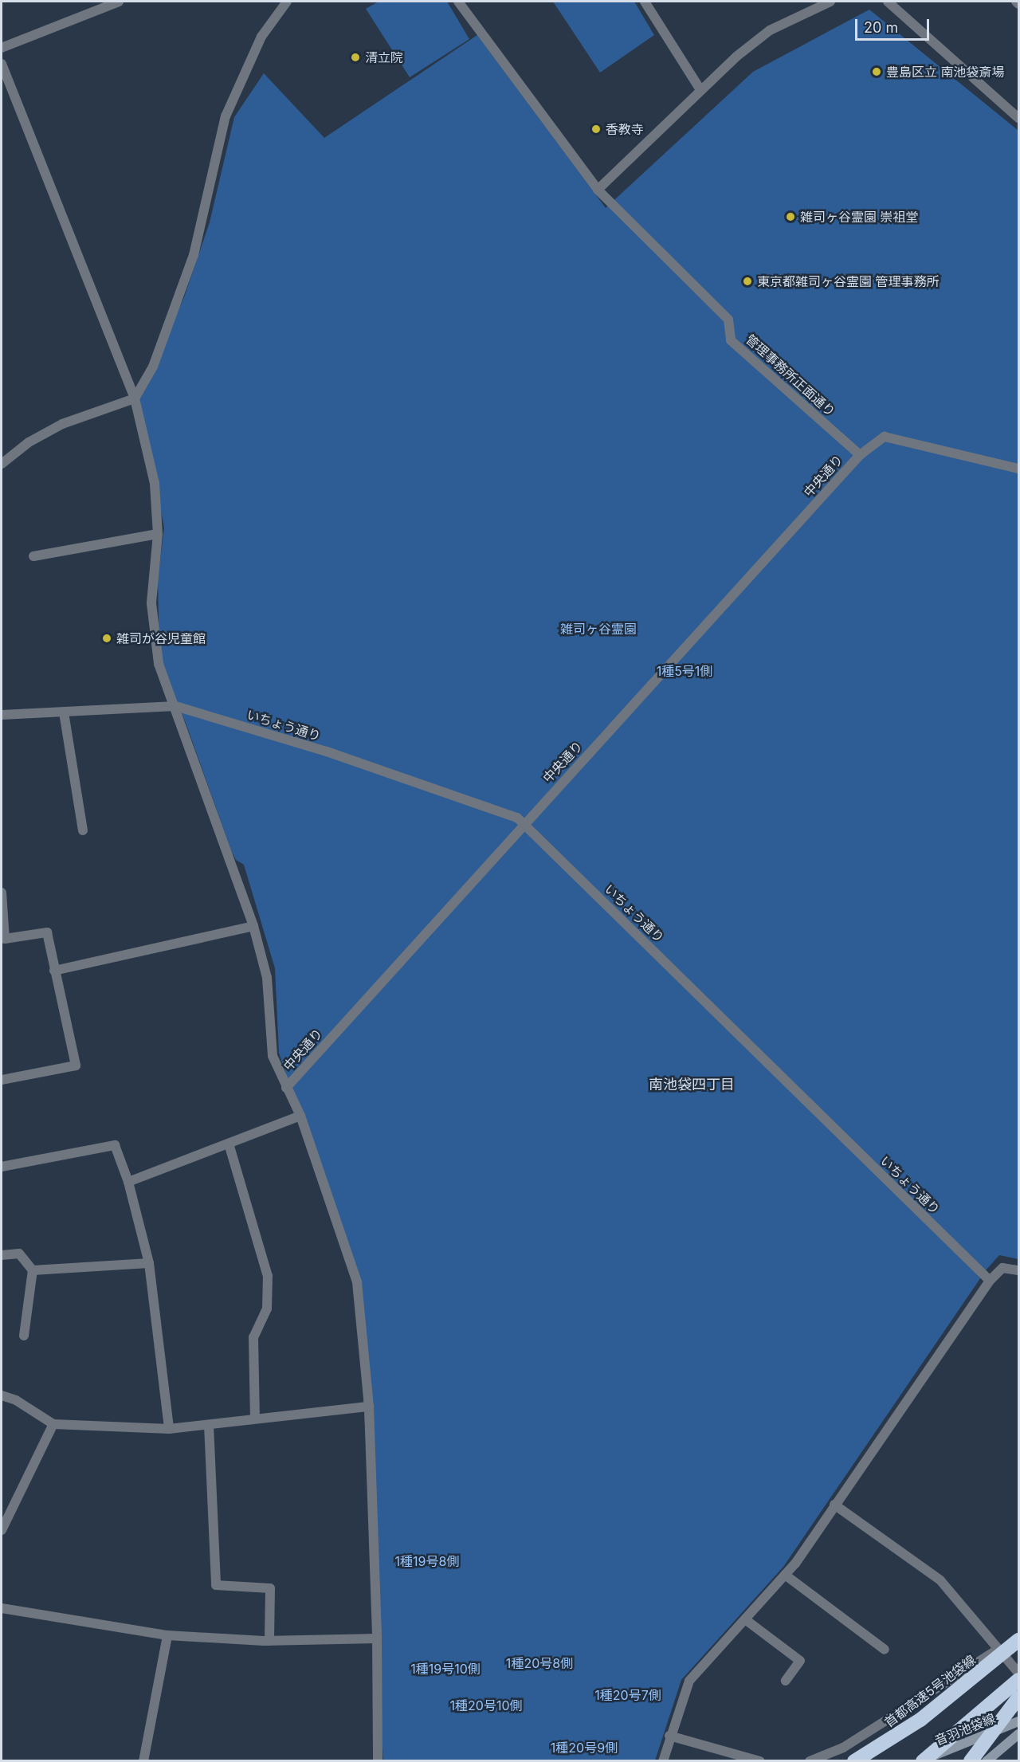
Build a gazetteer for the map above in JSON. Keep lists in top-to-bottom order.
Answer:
{
  "streets": {
    "highway": ["首都高速5号池袋線"],
    "main road": ["音羽池袋線"],
    "street": ["管理事務所正面通り", "中央通り", "いちょう通り"]
  },
  "crossings": [
    ["管理事務所正面通り", "中央通り"],
    ["中央通り", "いちょう通り"]
  ],
  "districts": ["南池袋四丁目"],
  "parks": [
    "雑司ヶ谷霊園",
    "1種5号1側",
    "1種19号8側",
    "1種20号8側",
    "1種19号10側",
    "1種20号7側",
    "1種20号10側",
    "1種20号9側"
  ],
  "places": [
    "清立院",
    "豊島区立 南池袋斎場",
    "香教寺",
    "雑司ヶ谷霊園 崇祖堂",
    "東京都雑司ヶ谷霊園 管理事務所",
    "雑司が谷児童館"
  ],
  "scale_bar": "20 m"
}
